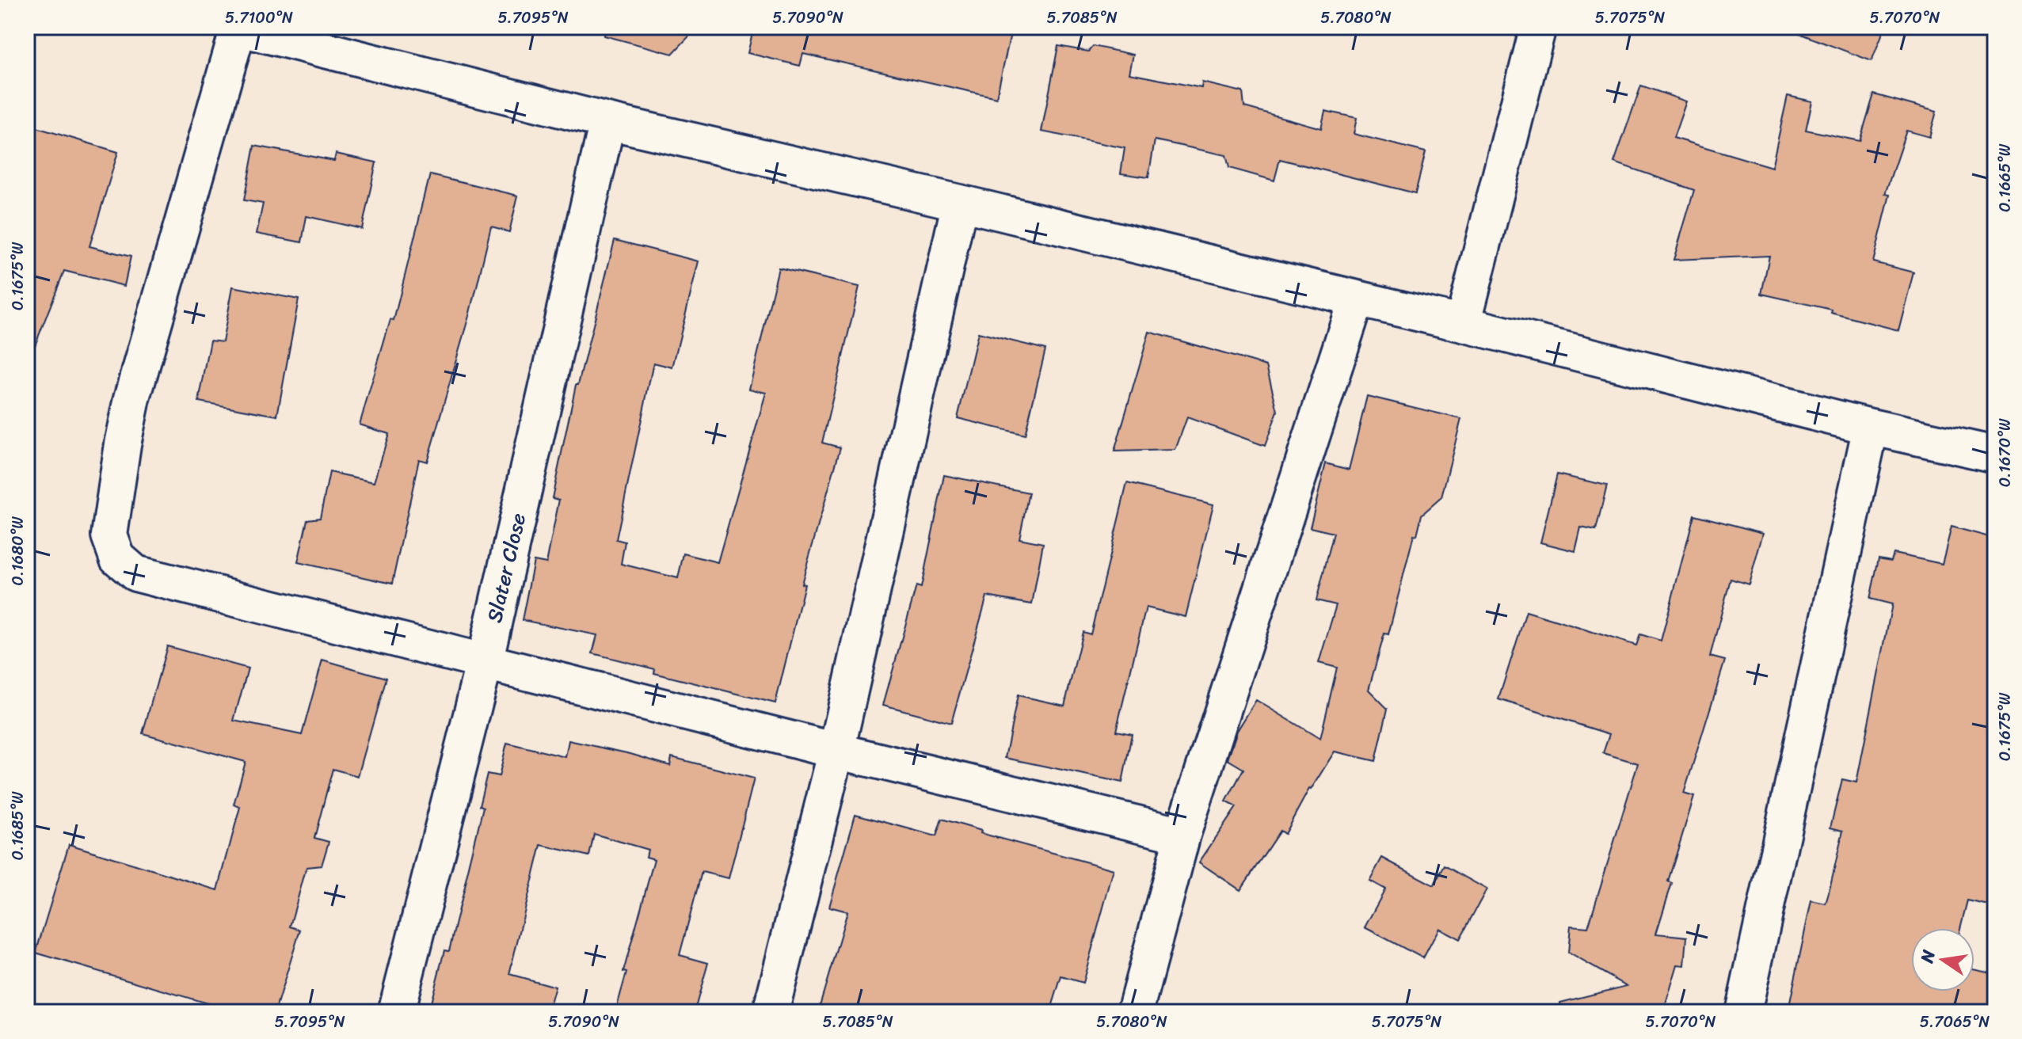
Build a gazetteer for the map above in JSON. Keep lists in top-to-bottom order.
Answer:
{
  "streets": {
    "street": ["Slater Close"]
  },
  "north": "left",
  "coordinates": [
    "5.7100°N",
    "5.7095°N",
    "5.7090°N",
    "5.7085°N",
    "5.7080°N",
    "5.7075°N",
    "5.7070°N",
    "0.1665°W",
    "0.1675°W",
    "0.1670°W",
    "0.1680°W",
    "0.1685°W",
    "5.7065°N"
  ]
}
